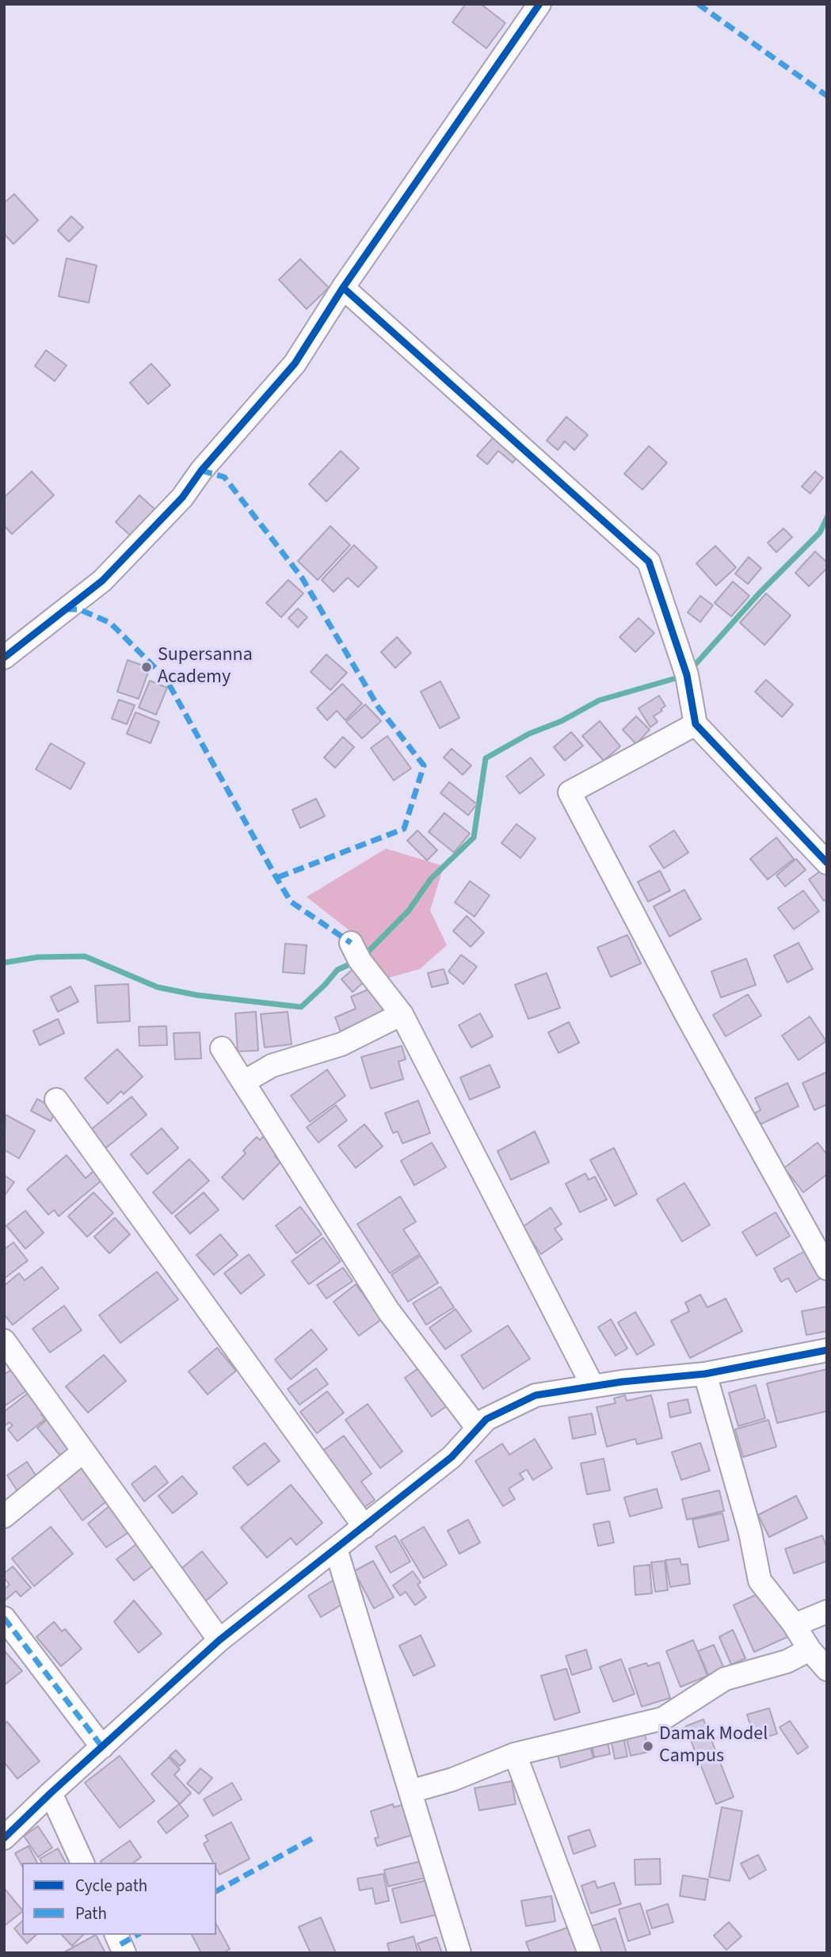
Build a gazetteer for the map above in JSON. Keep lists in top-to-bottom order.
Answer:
{
  "places": ["Supersanna Academy", "Damak Model Campus"],
  "legend": ["Cycle path", "Path"]
}
